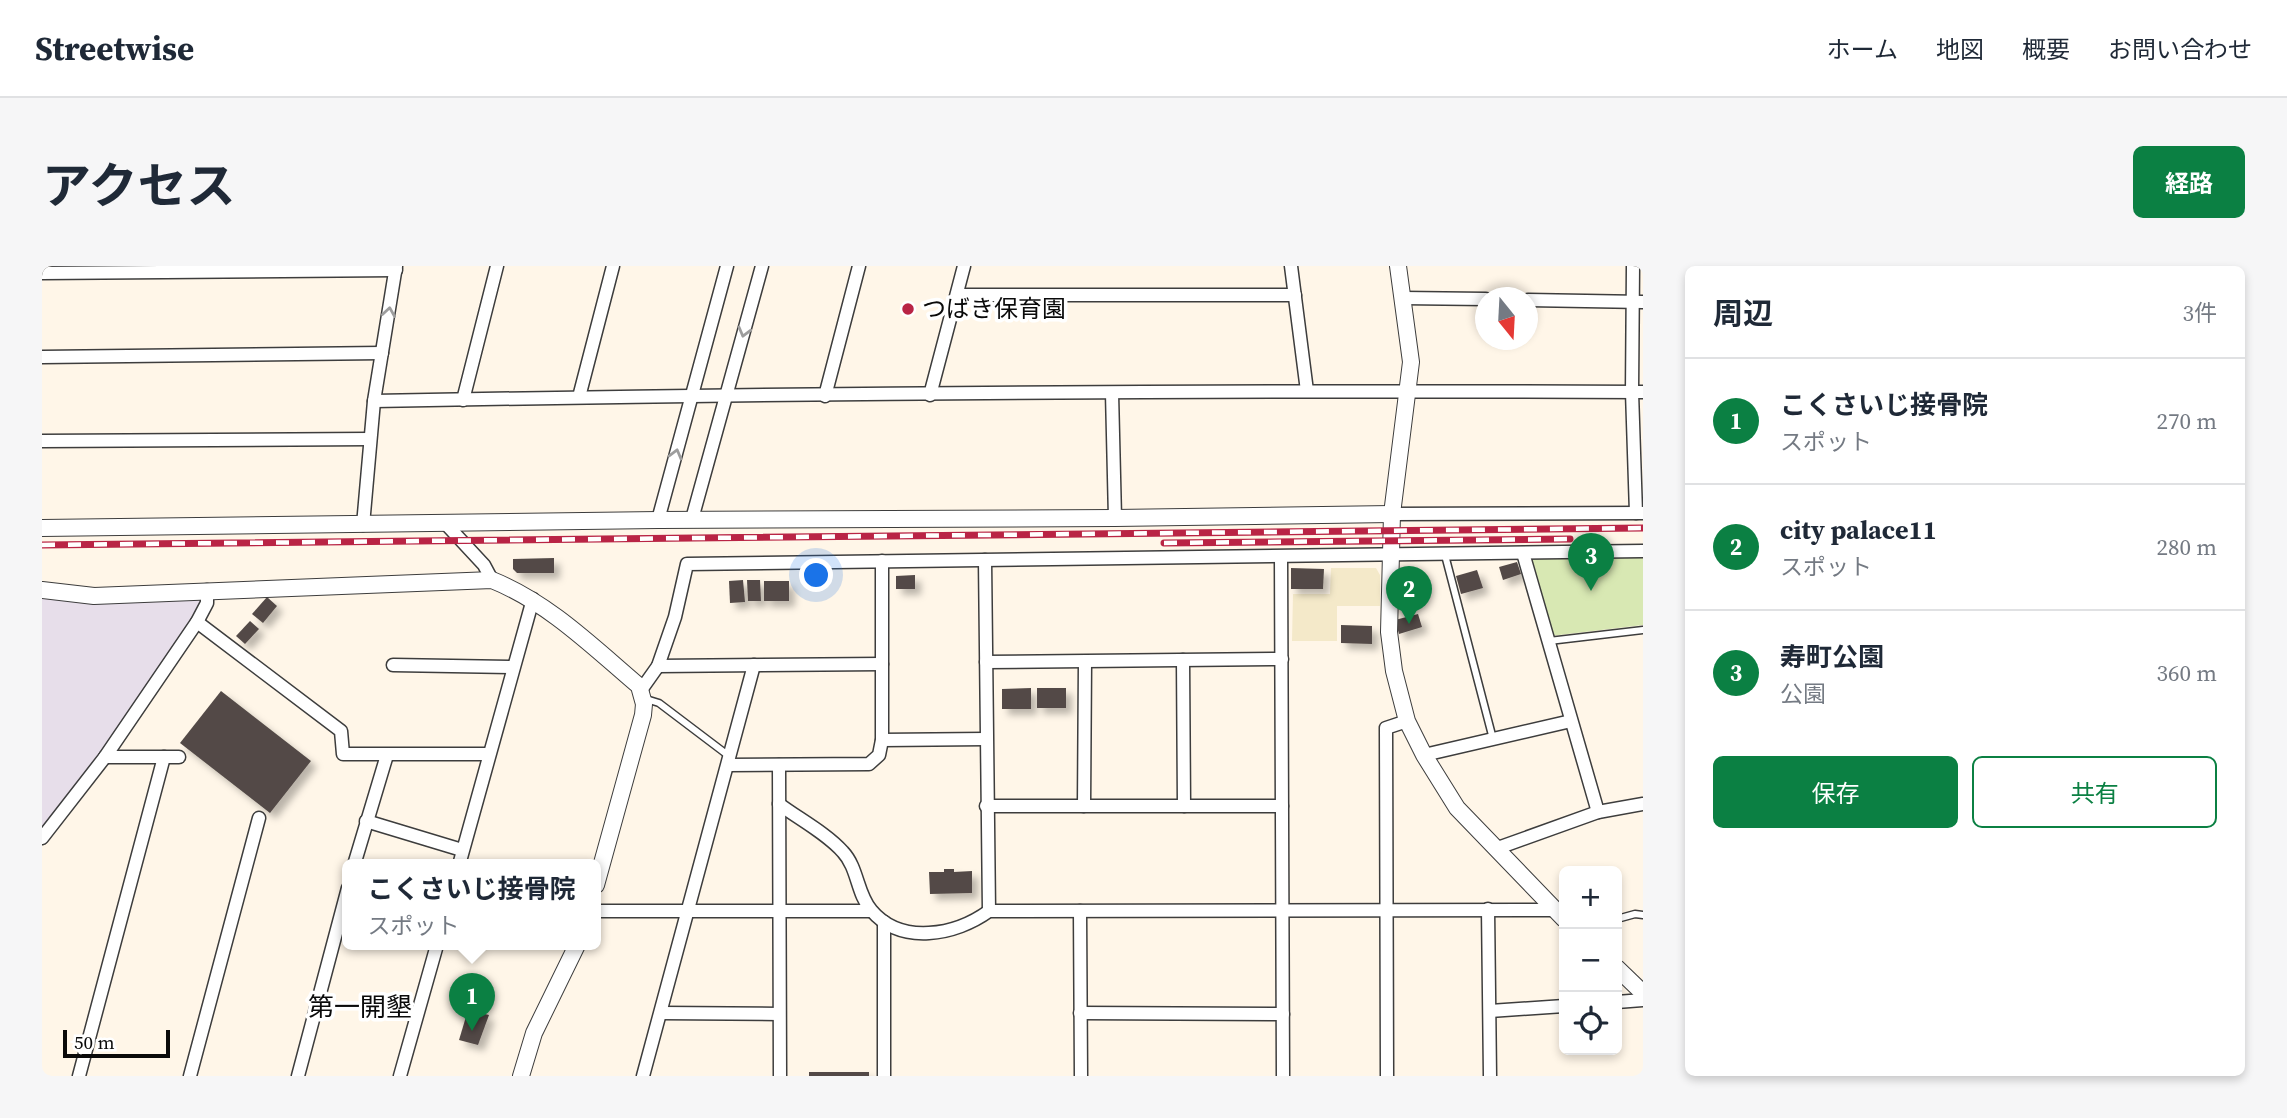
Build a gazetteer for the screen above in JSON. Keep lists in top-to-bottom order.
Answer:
{
  "districts": ["第一開墾"],
  "places": ["つばき保育園"],
  "scale_bar": "50 m",
  "north": "bottom",
  "page": {
    "header": "Streetwise",
    "nav": [
      "ホーム",
      "地図",
      "概要",
      "お問い合わせ"
    ],
    "title": "アクセス",
    "buttons": [
      "経路",
      ["保存", "共有"]
    ],
    "heading": ["周辺", "3件"],
    "list": [
      {
        "mark": "1",
        "name": "こくさいじ接骨院",
        "note": "スポット",
        "value": "270 m"
      },
      {
        "mark": "2",
        "name": "city palace11",
        "note": "スポット",
        "value": "280 m"
      },
      {
        "mark": "3",
        "name": "寿町公園",
        "note": "公園",
        "value": "360 m"
      }
    ],
    "pins": ["3", "2", "1"],
    "popup": ["こくさいじ接骨院", "スポット"],
    "map_buttons": ["+", "−"],
    "scale": "50 m"
  }
}
